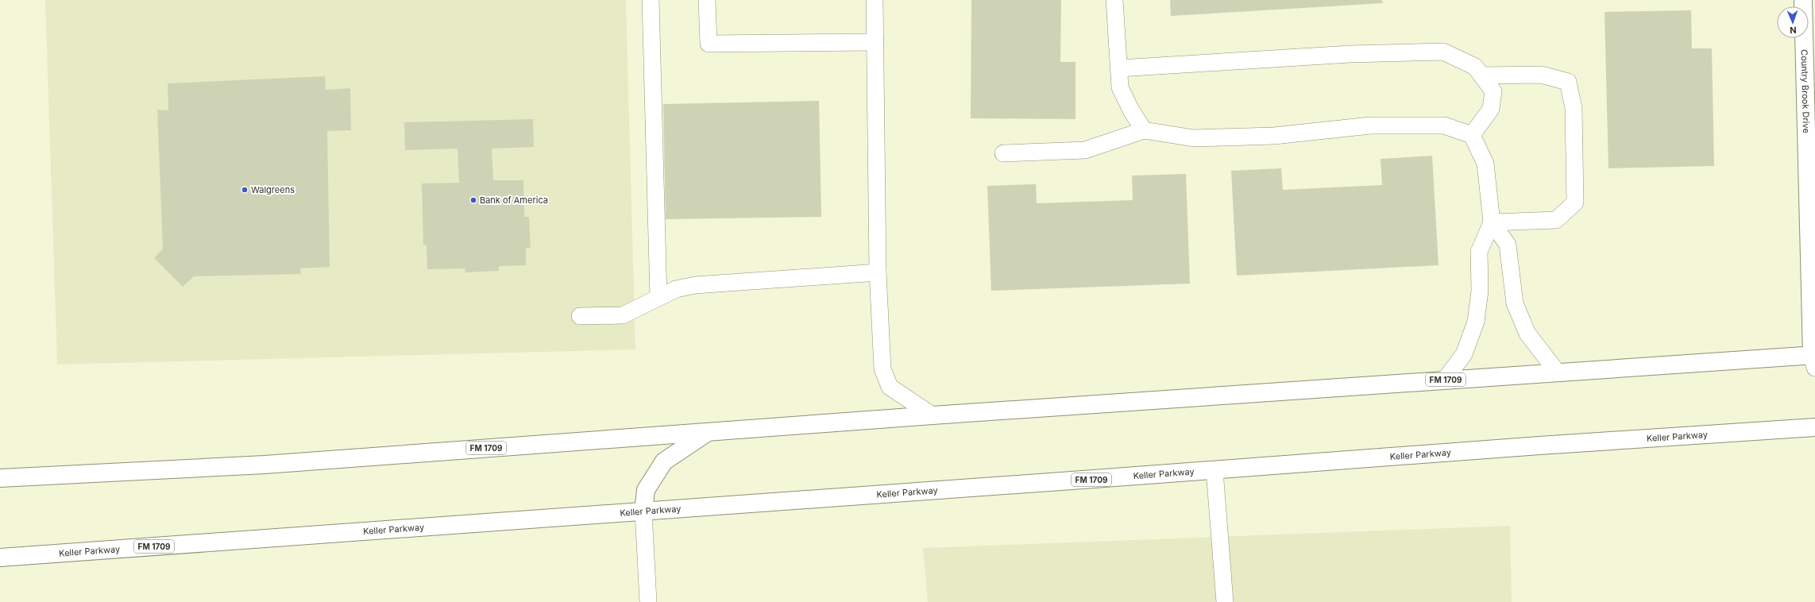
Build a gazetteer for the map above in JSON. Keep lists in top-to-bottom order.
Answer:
{
  "streets": {
    "main road": ["Country Brook Drive", "FM 1709", "Keller Parkway"]
  },
  "crossings": [
    ["Country Brook Drive", "FM 1709"]
  ],
  "places": ["Walgreens", "Bank of America"],
  "north": "bottom"
}
